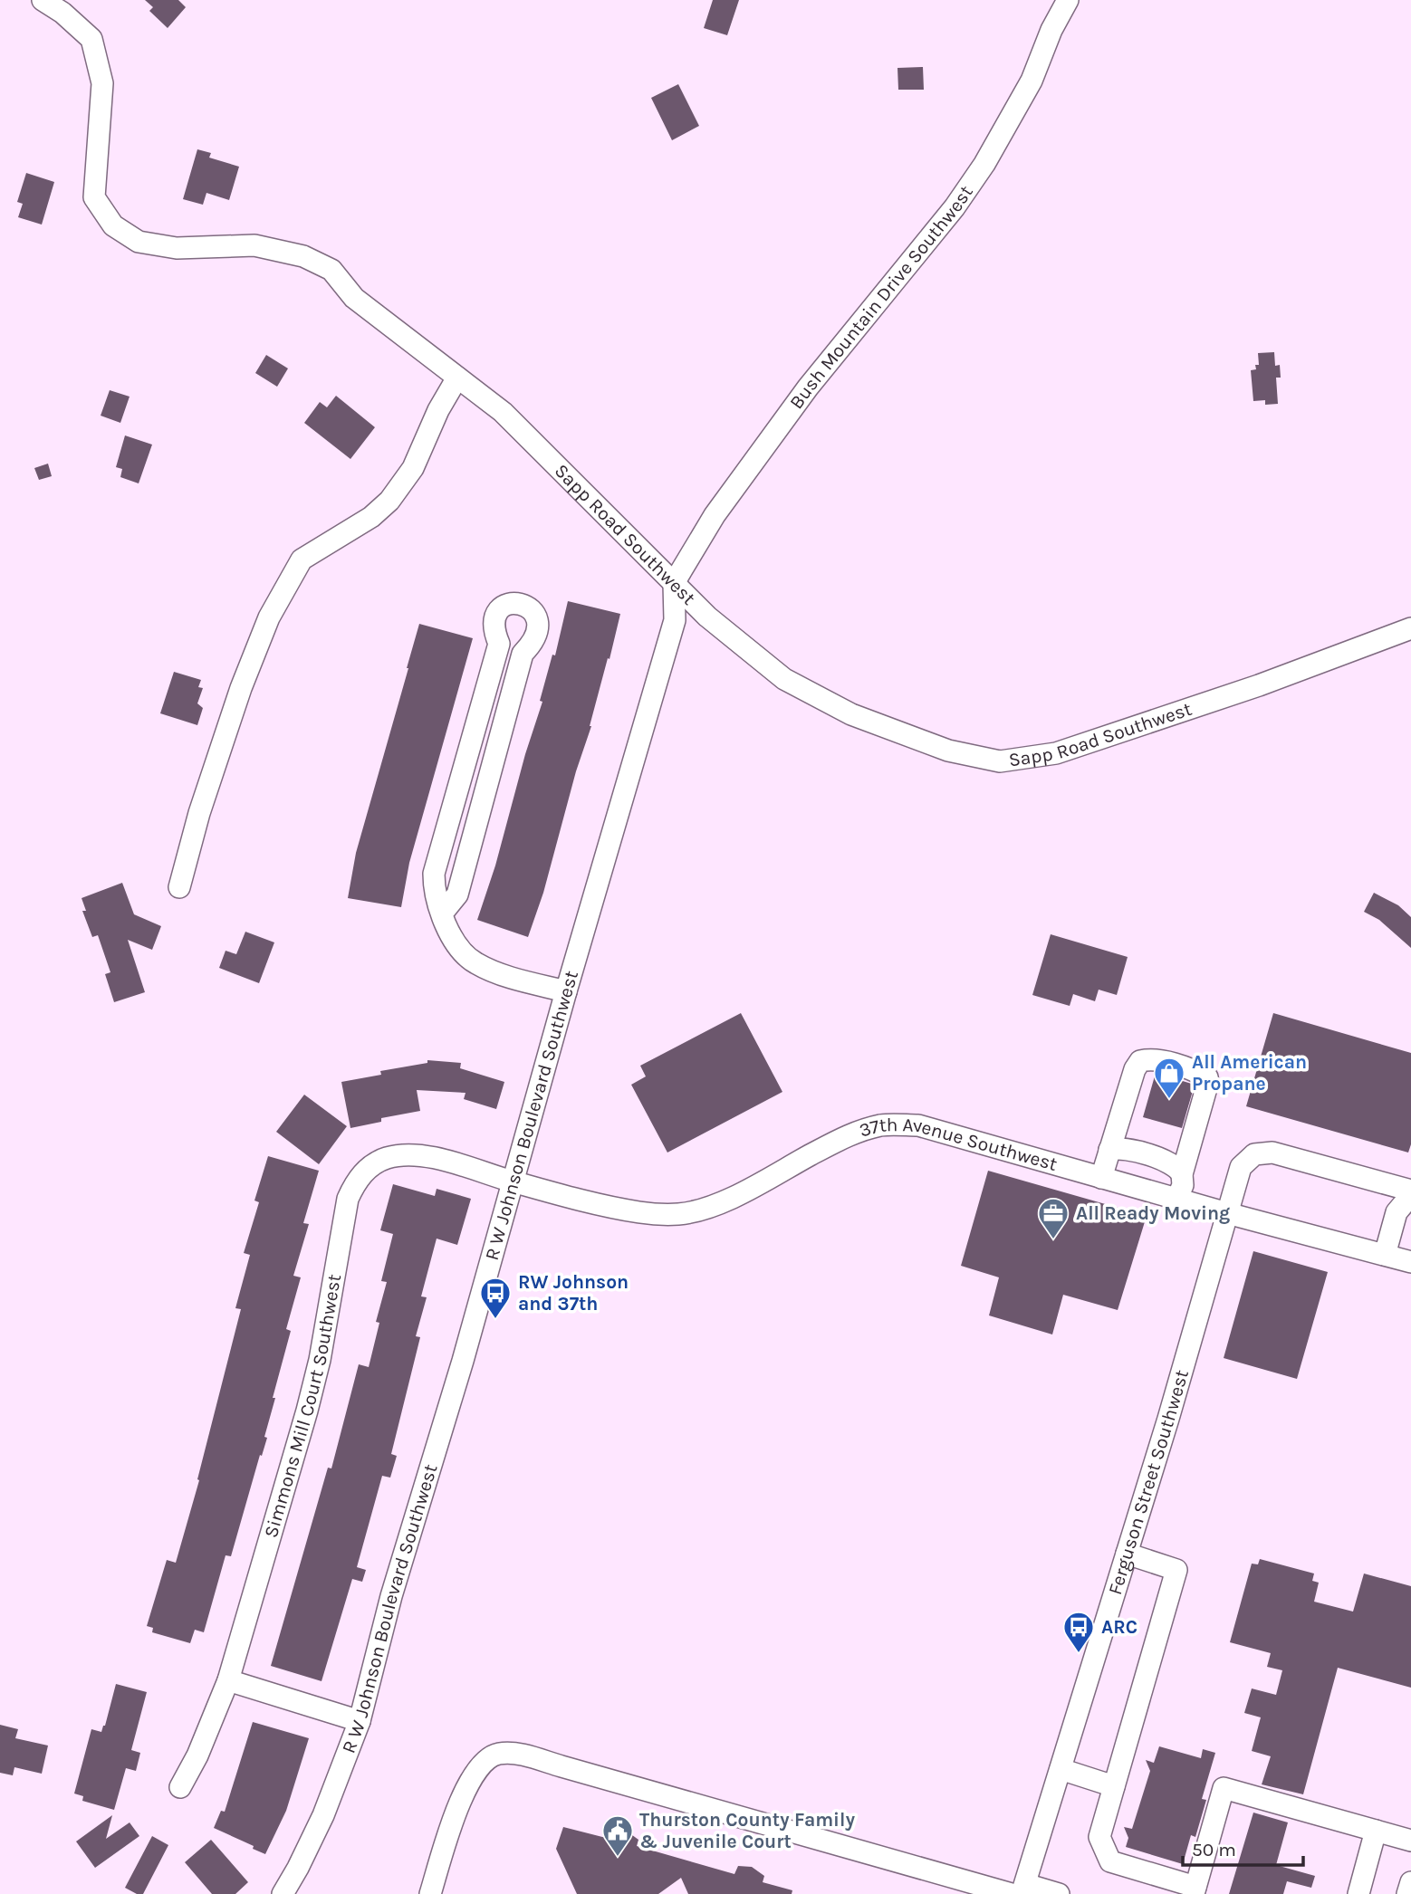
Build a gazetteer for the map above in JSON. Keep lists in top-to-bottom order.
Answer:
{
  "streets": {
    "street": [
      "Bush Mountain Drive Southwest",
      "Sapp Road Southwest",
      "R W Johnson Boulevard Southwest",
      "37th Avenue Southwest",
      "Simmons Mill Court Southwest",
      "Ferguson Street Southwest"
    ]
  },
  "crossings": [
    ["Bush Mountain Drive Southwest", "Sapp Road Southwest"],
    ["Bush Mountain Drive Southwest", "R W Johnson Boulevard Southwest"],
    ["Sapp Road Southwest", "R W Johnson Boulevard Southwest"],
    ["R W Johnson Boulevard Southwest", "37th Avenue Southwest"],
    ["R W Johnson Boulevard Southwest", "Simmons Mill Court Southwest"],
    ["37th Avenue Southwest", "Simmons Mill Court Southwest"],
    ["37th Avenue Southwest", "Ferguson Street Southwest"]
  ],
  "places": {
    "shop": ["All American Propane"],
    "office": ["All Ready Moving"],
    "bus stop": ["RW Johnson and 37th", "ARC"],
    "public building": ["Thurston County Family & Juvenile Court"]
  },
  "scale_bar": "50 m"
}
